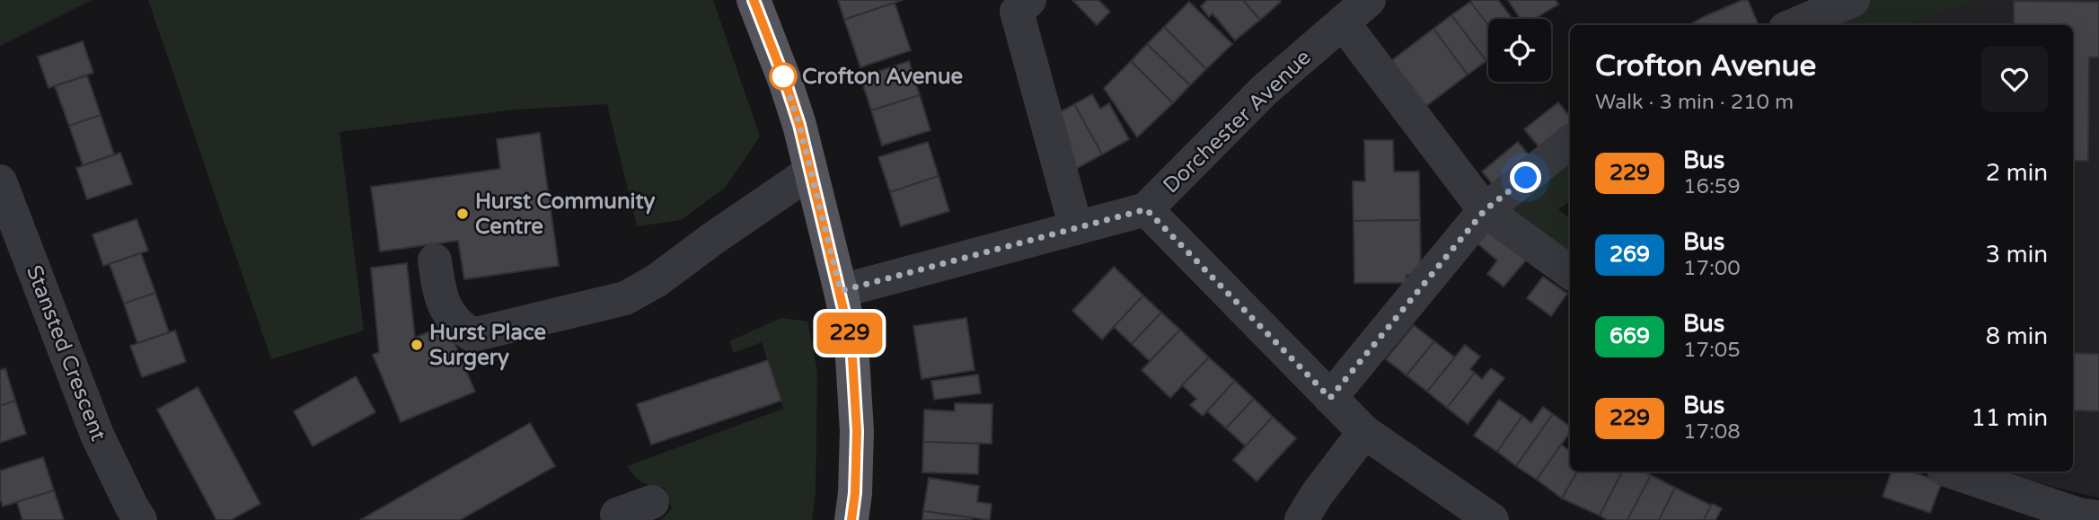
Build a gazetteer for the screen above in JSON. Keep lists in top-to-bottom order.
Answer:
{
  "streets": {
    "street": ["Dorchester Avenue", "Stansted Crescent"]
  },
  "places": ["Crofton Avenue", "Hurst Community Centre", "Hurst Place Surgery"],
  "lines": ["bus line 229"],
  "page": {
    "on_map": "229",
    "heading": ["Crofton Avenue", "Walk · 3 min · 210 m"],
    "list": [
      {
        "mark": "229",
        "name": "Bus",
        "note": "16:59",
        "value": "2 min"
      },
      {
        "mark": "269",
        "name": "Bus",
        "note": "17:00",
        "value": "3 min"
      },
      {
        "mark": "669",
        "name": "Bus",
        "note": "17:05",
        "value": "8 min"
      },
      {
        "mark": "229",
        "name": "Bus",
        "note": "17:08",
        "value": "11 min"
      }
    ]
  }
}
